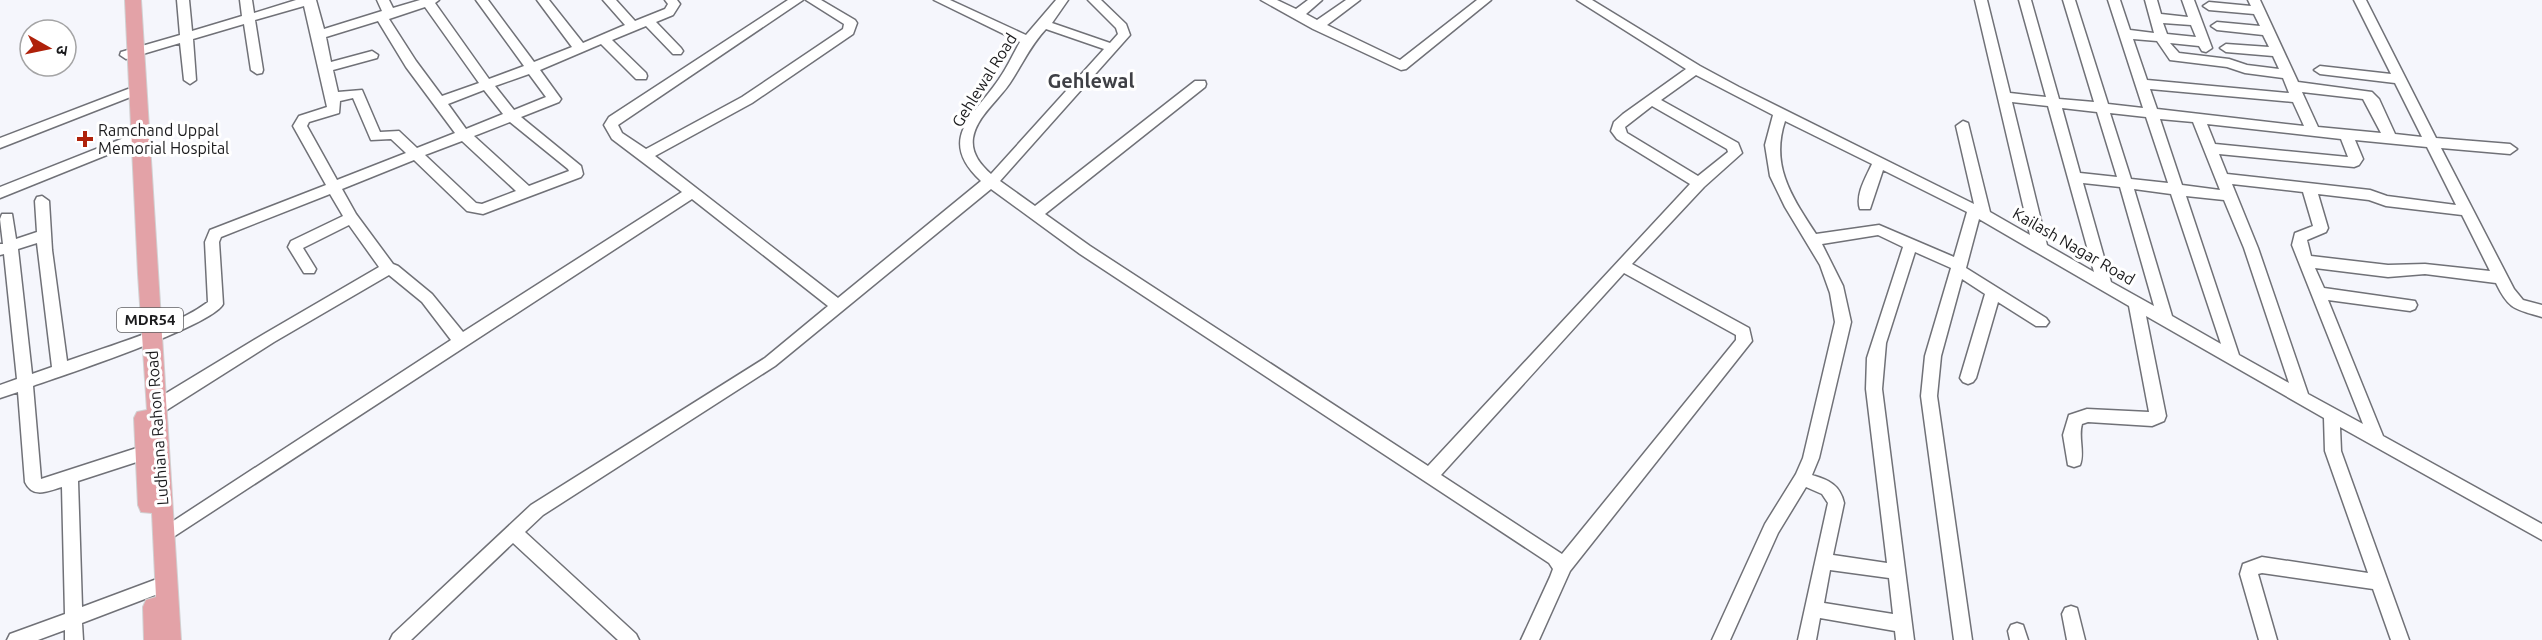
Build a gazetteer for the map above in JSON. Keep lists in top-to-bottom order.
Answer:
{
  "streets": {
    "main road": ["MDR54", "Ludhiana Rahon Road"],
    "street": ["Gehlewal Road", "Kailash Nagar Road"]
  },
  "districts": ["Gehlewal"],
  "places": {
    "health": ["Ramchand Uppal Memorial Hospital"]
  },
  "north": "right"
}
